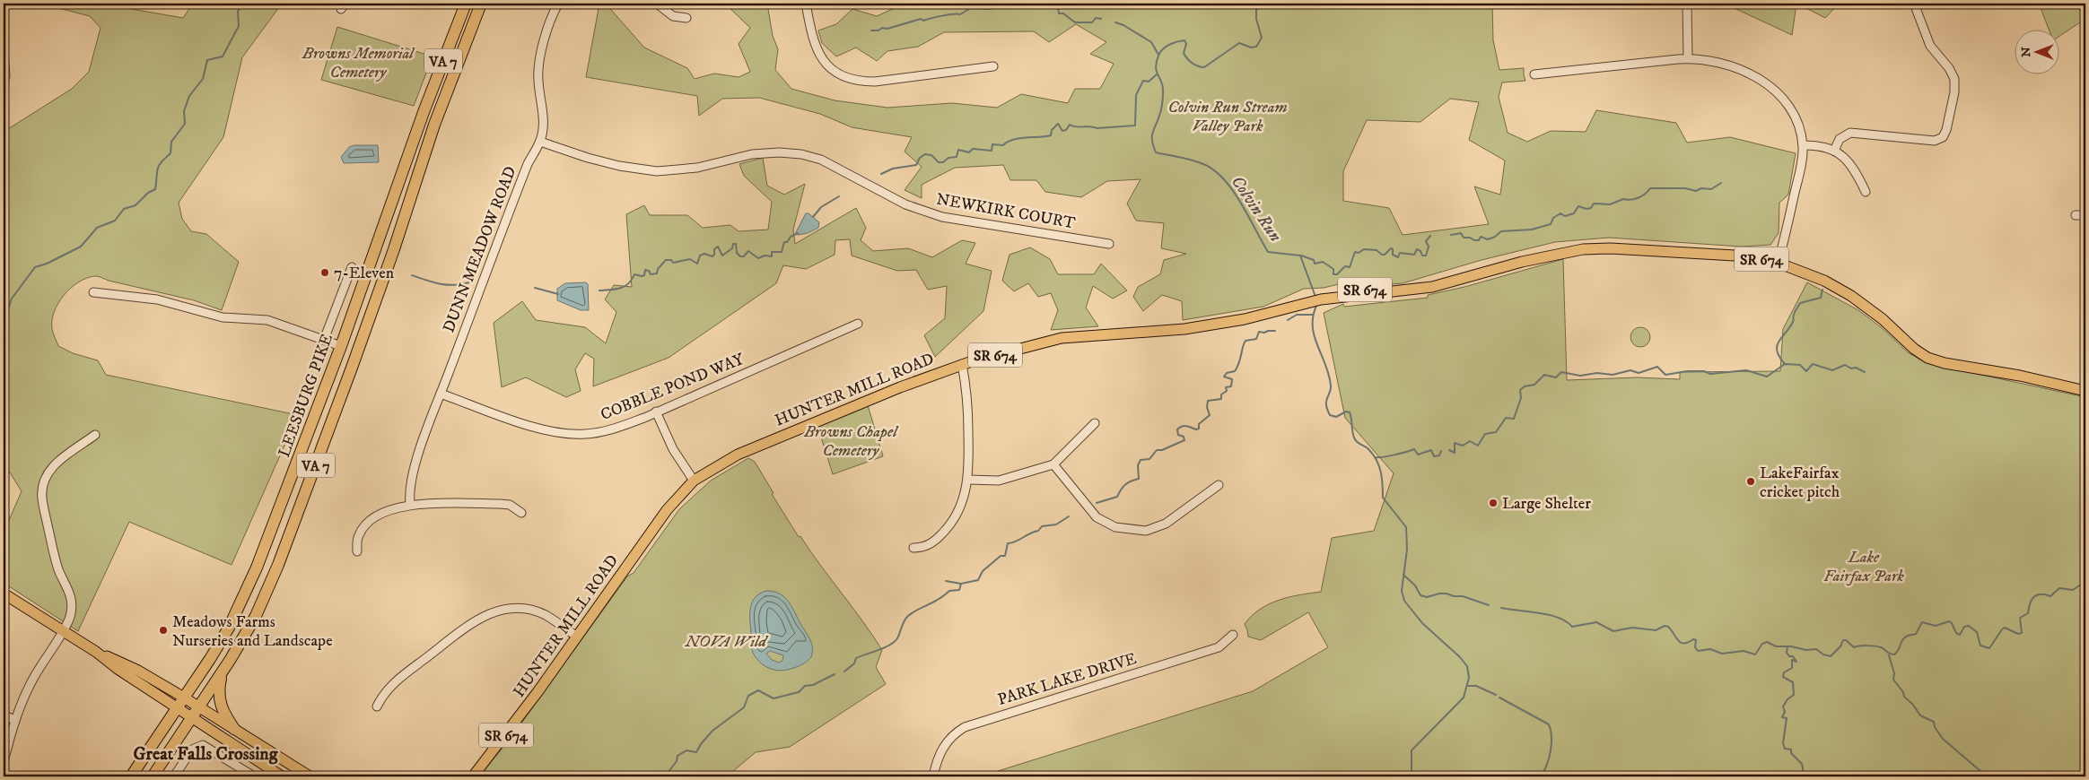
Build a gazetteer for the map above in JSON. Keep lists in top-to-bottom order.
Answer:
{
  "streets": {
    "highway": ["VA 7", "LEESBURG PIKE"],
    "main road": ["SR 674", "HUNTER MILL ROAD"],
    "street": [
      "NEWKIRK COURT",
      "DUNN MEADOW ROAD",
      "COBBLE POND WAY",
      "PARK LAKE DRIVE"
    ]
  },
  "crossings": [
    ["NEWKIRK COURT", "DUNN MEADOW ROAD"],
    ["DUNN MEADOW ROAD", "COBBLE POND WAY"]
  ],
  "districts": ["Great Falls Crossing"],
  "water": ["Colvin Run"],
  "parks": [
    "Browns Memorial Cemetery",
    "Colvin Run Stream Valley Park",
    "Browns Chapel Cemetery",
    "Lake Fairfax Park",
    "NOVA Wild"
  ],
  "places": [
    "7-Eleven",
    "LakeFairfax cricket pitch",
    "Large Shelter",
    "Meadows Farms Nurseries and Landscape"
  ],
  "north": "left"
}
